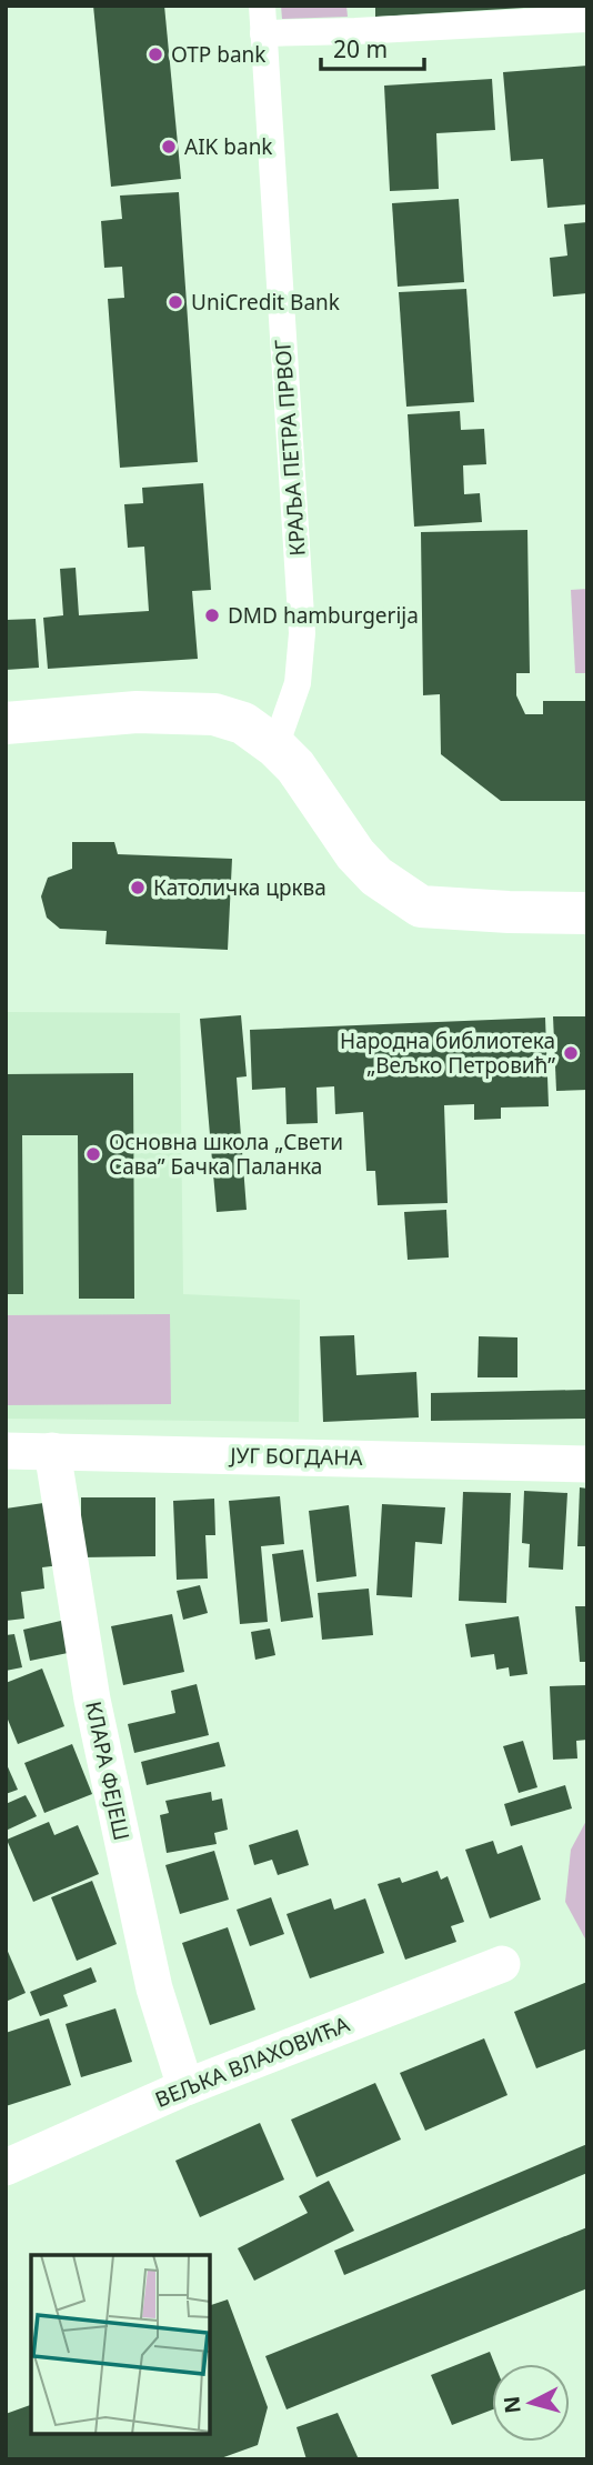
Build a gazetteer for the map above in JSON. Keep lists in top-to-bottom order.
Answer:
{
  "streets": {
    "street": [
      "КРАЉА ПЕТРА ПРВОГ",
      "ЈУГ БОГДАНА",
      "КЛАРА ФЕЈЕШ",
      "ВЕЉКА ВЛАХОВИЋА"
    ]
  },
  "crossings": [
    ["ЈУГ БОГДАНА", "КЛАРА ФЕЈЕШ"],
    ["КЛАРА ФЕЈЕШ", "ВЕЉКА ВЛАХОВИЋА"]
  ],
  "places": [
    "OTP bank",
    "AIK bank",
    "UniCredit Bank",
    "DMD hamburgerija",
    "Католичка црква",
    "Народна библиотека „Вељко Петровић”",
    "Основна школа „Свети Сава” Бачка Паланка"
  ],
  "scale_bar": "20 m",
  "north": "left"
}
